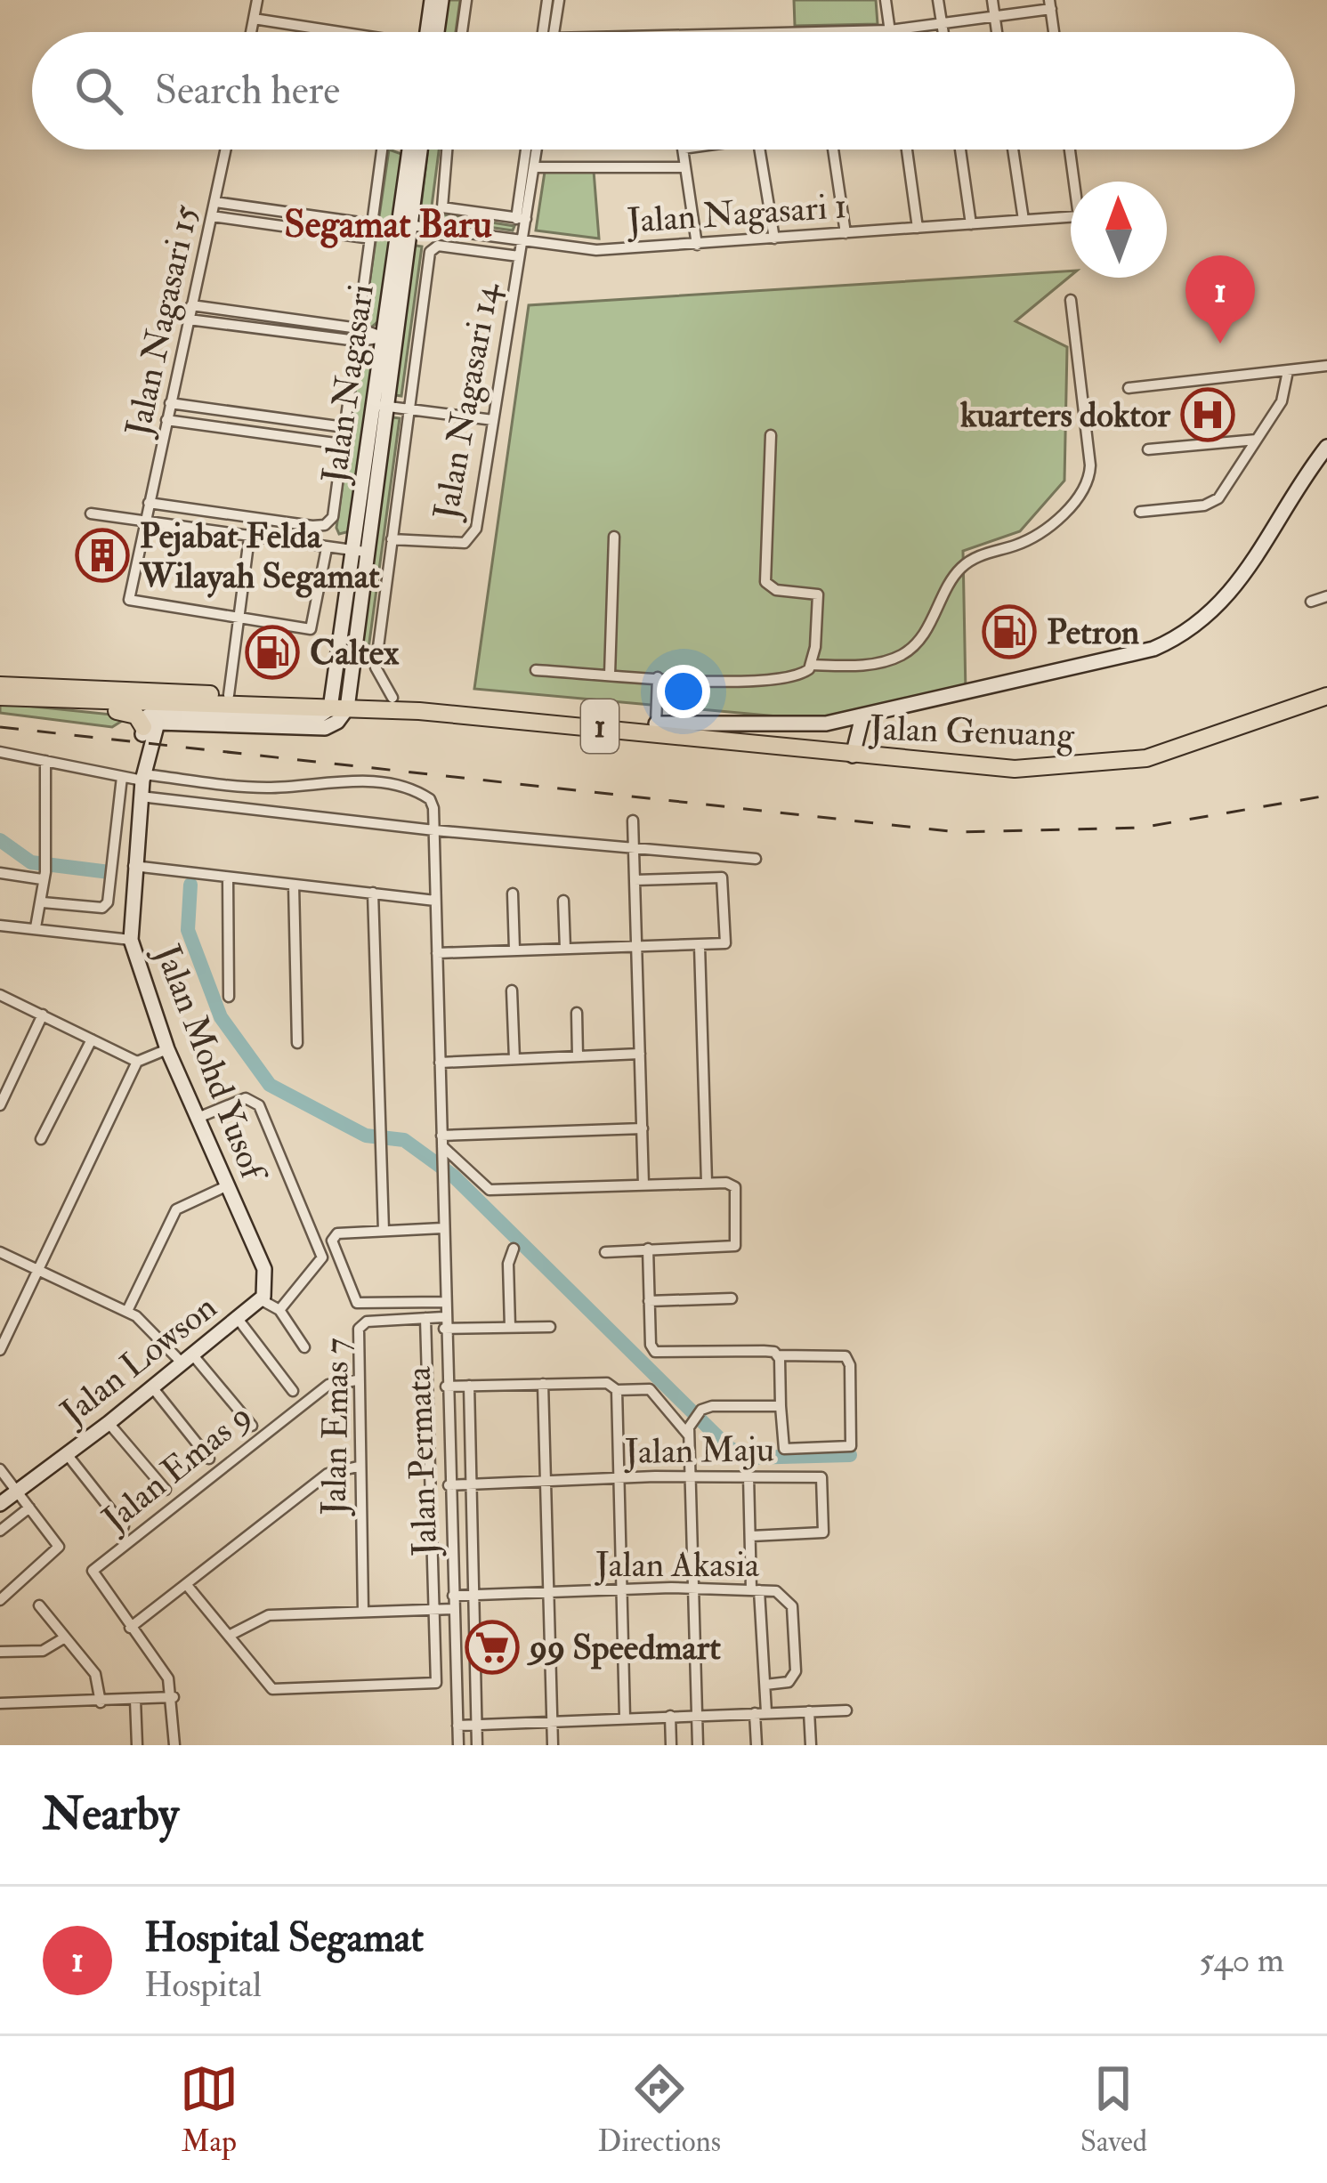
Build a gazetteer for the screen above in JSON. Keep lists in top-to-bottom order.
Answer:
{
  "streets": {
    "highway": ["1", "Jalan Genuang"],
    "street": [
      "Jalan Nagasari 1",
      "Jalan Nagasari 15",
      "Jalan Nagasari",
      "Jalan Nagasari 14",
      "Jalan Mohd Yusof",
      "Jalan Lowson",
      "Jalan Emas 7",
      "Jalan Maju",
      "Jalan Permata",
      "Jalan Emas 9",
      "Jalan Akasia"
    ]
  },
  "crossings": [
    ["Jalan Nagasari 1", "Jalan Nagasari"],
    ["Jalan Nagasari 1", "Jalan Nagasari 14"],
    ["Jalan Nagasari", "Jalan Nagasari 14"],
    ["Jalan Nagasari", "Jalan Genuang"],
    ["Jalan Mohd Yusof", "Jalan Lowson"],
    ["Jalan Lowson", "Jalan Emas 9"],
    ["Jalan Emas 7", "Jalan Permata"],
    ["Jalan Emas 7", "Jalan Emas 9"],
    ["Jalan Maju", "Jalan Permata"],
    ["Jalan Permata", "Jalan Akasia"]
  ],
  "districts": ["Segamat Baru"],
  "places": {
    "hospital": ["kuarters doktor"],
    "building": ["Pejabat Felda Wilayah Segamat"],
    "fuel station": ["Petron", "Caltex"],
    "supermarket": ["99 Speedmart"]
  },
  "north": "top",
  "page": {
    "search": "Search here",
    "pins": "1",
    "heading": "Nearby",
    "list": [
      {
        "mark": "1",
        "name": "Hospital Segamat",
        "note": "Hospital",
        "value": "540 m"
      }
    ],
    "nav": ["Map", "Directions", "Saved"]
  }
}
